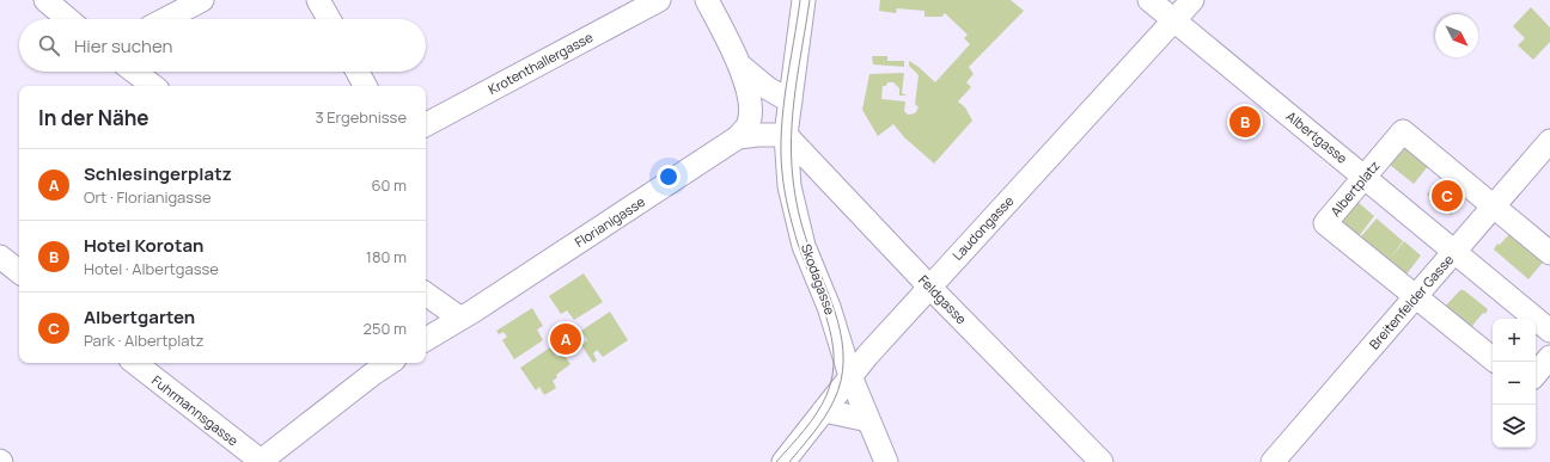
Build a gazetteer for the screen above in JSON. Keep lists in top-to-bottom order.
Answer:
{
  "streets": {
    "street": [
      "Krotenthallergasse",
      "Albertgasse",
      "Albertplatz",
      "Florianigasse",
      "Laudongasse",
      "Skodagasse",
      "Feldgasse",
      "Breitenfelder Gasse",
      "Fuhrmannsgasse"
    ]
  },
  "crossings": [
    ["Albertgasse", "Albertplatz"],
    ["Albertgasse", "Laudongasse"],
    ["Albertgasse", "Breitenfelder Gasse"],
    ["Albertplatz", "Breitenfelder Gasse"],
    ["Florianigasse", "Skodagasse"],
    ["Florianigasse", "Feldgasse"],
    ["Laudongasse", "Skodagasse"],
    ["Laudongasse", "Feldgasse"],
    ["Skodagasse", "Feldgasse"]
  ],
  "north": "bottom right",
  "page": {
    "search": "Hier suchen",
    "heading": ["In der Nähe", "3 Ergebnisse"],
    "pins": ["B", "C", "A"],
    "list": [
      {
        "mark": "A",
        "name": "Schlesingerplatz",
        "note": "Ort · Florianigasse",
        "value": "60 m"
      },
      {
        "mark": "B",
        "name": "Hotel Korotan",
        "note": "Hotel · Albertgasse",
        "value": "180 m"
      },
      {
        "mark": "C",
        "name": "Albertgarten",
        "note": "Park · Albertplatz",
        "value": "250 m"
      }
    ],
    "map_buttons": ["+", "−"]
  }
}
